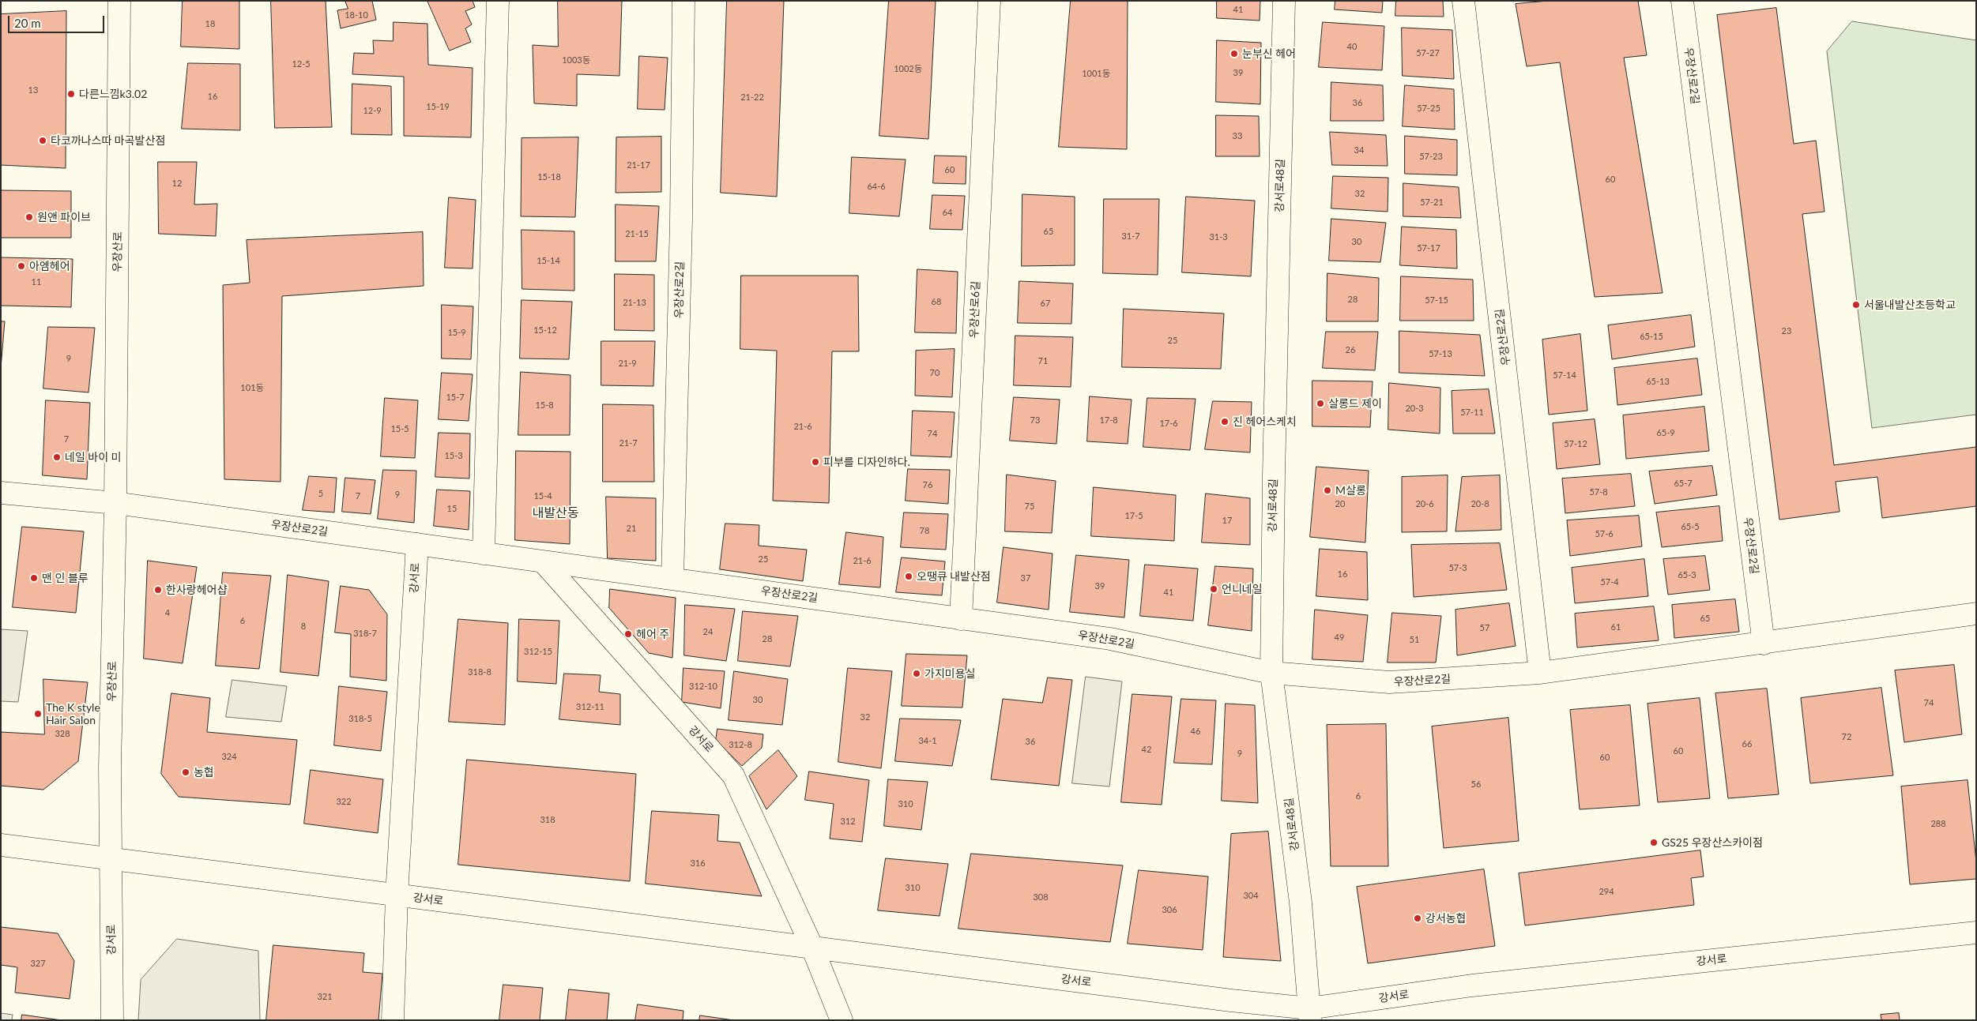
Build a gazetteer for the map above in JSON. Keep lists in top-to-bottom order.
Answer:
{
  "streets": {
    "street": [
      "우장산로2길",
      "강서로48길",
      "우장산로",
      "우장산로6길",
      "강서로"
    ]
  },
  "crossings": [
    ["우장산로2길", "강서로48길"],
    ["우장산로2길", "우장산로"],
    ["우장산로2길", "우장산로6길"],
    ["우장산로2길", "강서로"],
    ["강서로48길", "강서로"],
    ["우장산로", "강서로"]
  ],
  "districts": ["내발산동"],
  "places": [
    "눈부신 헤어",
    "다른느낌k3.02",
    "타코까나스따 마곡발산점",
    "원앤 파이브",
    "아엠헤어",
    "서울내발산초등학교",
    "살롱드 제이",
    "진 헤어스케치",
    "네일 바이 미",
    "피부를 디자인하다.",
    "M살롱",
    "오땡큐 내발산점",
    "맨 인 블루",
    "언니네일",
    "한사랑헤어샵",
    "헤어 주",
    "가지미용실",
    "The K style Hair Salon",
    "농협",
    "GS25 우장산스카이점",
    "강서농협"
  ],
  "house_numbers": [
    "41",
    "18-10",
    "18",
    "40",
    "57-27",
    "1003동",
    "12-5",
    "1002동",
    "39",
    "1001동",
    "13",
    "16",
    "21-22",
    "36",
    "15-19",
    "57-25",
    "12-9",
    "33",
    "34",
    "57-23",
    "21-17",
    "60",
    "15-18",
    "60",
    "12",
    "64-6",
    "32",
    "57-21",
    "64",
    "65",
    "21-15",
    "31-7",
    "31-3",
    "30",
    "57-17",
    "15-14",
    "11",
    "28",
    "57-15",
    "68",
    "21-13",
    "67",
    "15-12",
    "23",
    "15-9",
    "65-15",
    "25",
    "26",
    "57-13",
    "9",
    "71",
    "21-9",
    "70",
    "57-14",
    "65-13",
    "101동",
    "15-7",
    "15-8",
    "20-3",
    "57-11",
    "73",
    "17-8",
    "17-6",
    "21-6",
    "15-5",
    "65-9",
    "74",
    "7",
    "21-7",
    "57-12",
    "15-3",
    "65-7",
    "76",
    "57-8",
    "5",
    "9",
    "7",
    "15-4",
    "20",
    "20-6",
    "20-8",
    "75",
    "15",
    "17-5",
    "17",
    "65-5",
    "21",
    "78",
    "57-6",
    "25",
    "21-6",
    "57-3",
    "16",
    "65-3",
    "37",
    "57-4",
    "39",
    "41",
    "4",
    "65",
    "6",
    "8",
    "61",
    "57",
    "24",
    "318-7",
    "49",
    "28",
    "51",
    "312-15",
    "318-8",
    "312-10",
    "30",
    "74",
    "312-11",
    "32",
    "318-5",
    "46",
    "328",
    "72",
    "34-1",
    "36",
    "66",
    "312-8",
    "42",
    "60",
    "9",
    "324",
    "60",
    "56",
    "6",
    "322",
    "310",
    "318",
    "312",
    "288",
    "316",
    "310",
    "294",
    "304",
    "308",
    "306",
    "327",
    "321"
  ],
  "scale_bar": "20 m"
}
